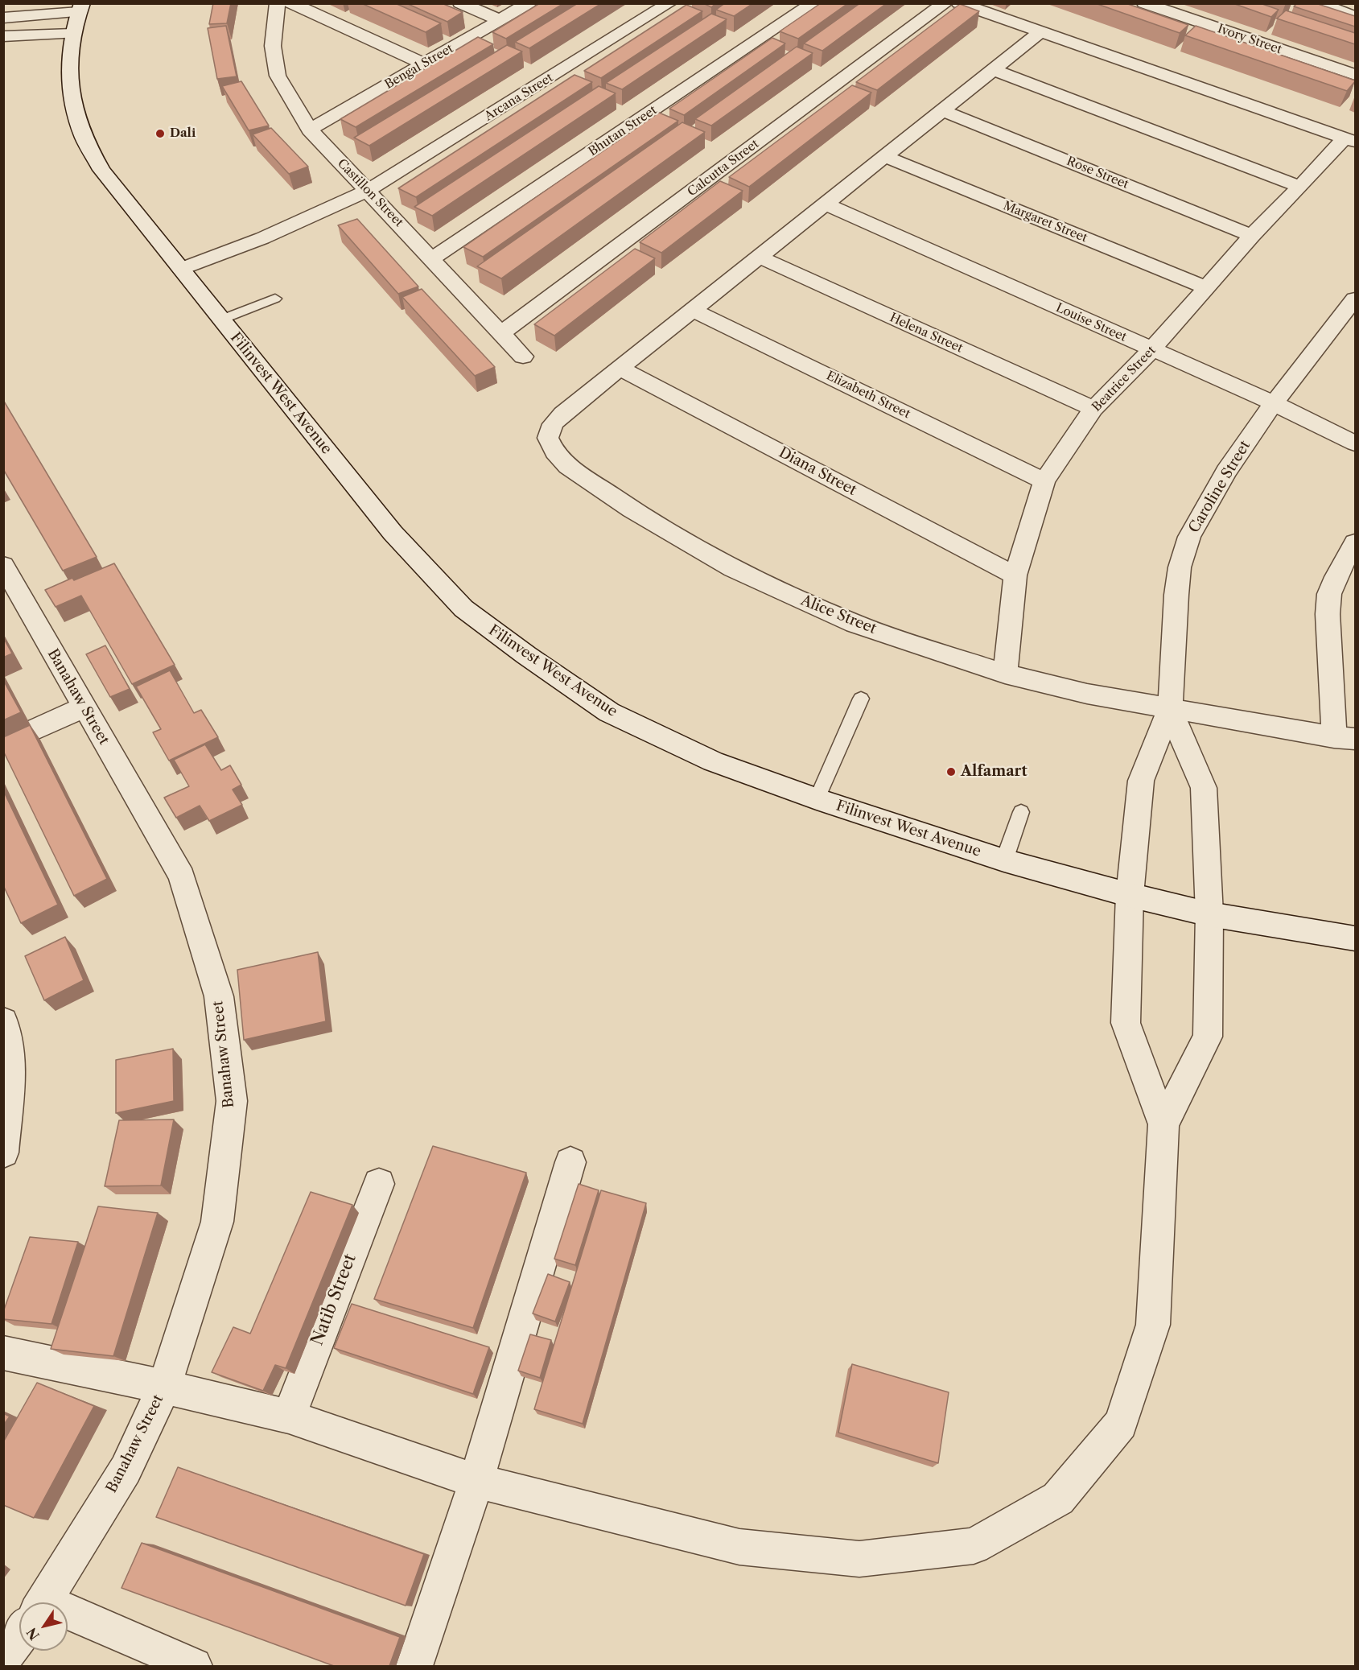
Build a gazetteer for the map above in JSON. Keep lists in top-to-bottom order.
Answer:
{
  "streets": {
    "street": [
      "Ivory Street",
      "Bengal Street",
      "Arcana Street",
      "Bhutan Street",
      "Calcutta Street",
      "Rose Street",
      "Castillon Street",
      "Margaret Street",
      "Louise Street",
      "Helena Street",
      "Beatrice Street",
      "Filinvest West Avenue",
      "Elizabeth Street",
      "Diana Street",
      "Caroline Street",
      "Alice Street",
      "Banahaw Street",
      "Natib Street"
    ]
  },
  "crossings": [
    ["Bengal Street", "Castillon Street"],
    ["Arcana Street", "Castillon Street"],
    ["Arcana Street", "Filinvest West Avenue"],
    ["Bhutan Street", "Castillon Street"],
    ["Calcutta Street", "Castillon Street"],
    ["Rose Street", "Beatrice Street"],
    ["Margaret Street", "Beatrice Street"],
    ["Louise Street", "Beatrice Street"],
    ["Louise Street", "Caroline Street"],
    ["Helena Street", "Beatrice Street"],
    ["Beatrice Street", "Elizabeth Street"],
    ["Beatrice Street", "Diana Street"],
    ["Beatrice Street", "Alice Street"],
    ["Diana Street", "Alice Street"],
    ["Caroline Street", "Alice Street"]
  ],
  "places": ["Dali", "Alfamart"],
  "north": "bottom left"
}
